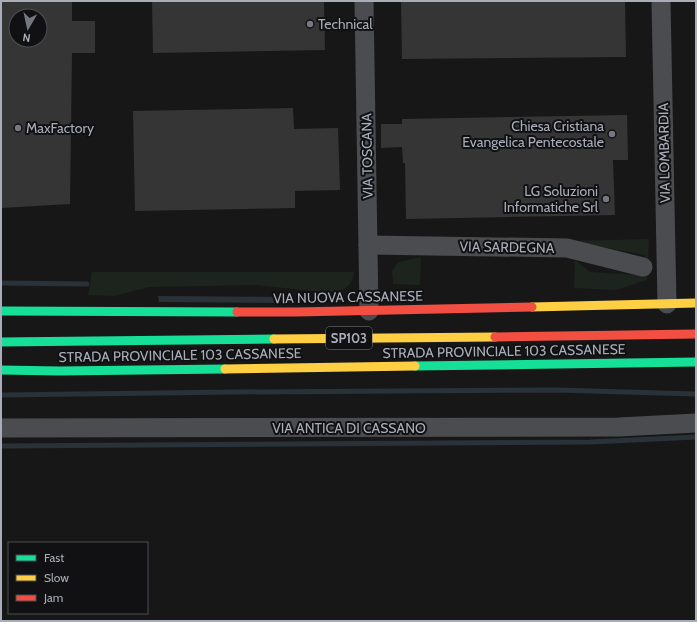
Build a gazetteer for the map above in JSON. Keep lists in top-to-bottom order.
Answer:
{
  "streets": {
    "main road": ["VIA NUOVA CASSANESE", "SP103", "STRADA PROVINCIALE 103 CASSANESE"],
    "street": [
      "VIA LOMBARDIA",
      "VIA TOSCANA",
      "VIA SARDEGNA",
      "VIA ANTICA DI CASSANO"
    ]
  },
  "crossings": [
    ["VIA LOMBARDIA", "VIA NUOVA CASSANESE"],
    ["VIA TOSCANA", "VIA SARDEGNA"],
    ["VIA TOSCANA", "VIA NUOVA CASSANESE"],
    ["SP103", "STRADA PROVINCIALE 103 CASSANESE"]
  ],
  "places": [
    "Technical",
    "MaxFactory",
    "Chiesa Cristiana Evangelica Pentecostale",
    "LG Soluzioni Informatiche Srl"
  ],
  "legend": ["Fast", "Slow", "Jam"],
  "north": "bottom"
}
